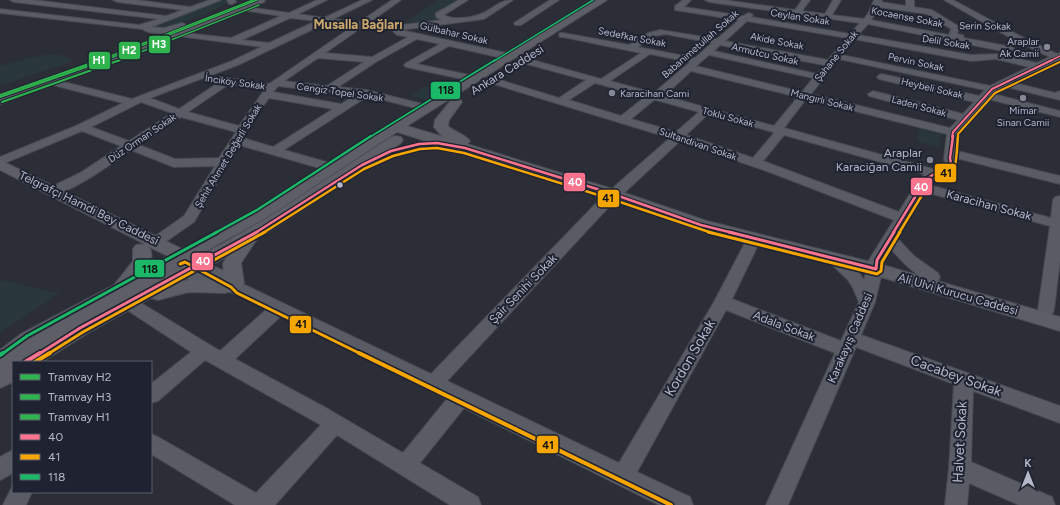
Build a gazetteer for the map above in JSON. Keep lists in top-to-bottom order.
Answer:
{
  "streets": {
    "main road": ["Ankara Caddesi", "Telgrafçı Hamdi Bey Caddesi", "Ali Ulvi Kurucu Caddesi"],
    "street": [
      "Ceylan Sokak",
      "Kocaense Sokak",
      "Serin Sokak",
      "Gülbahar Sokak",
      "Sedefkar Sokak",
      "Akide Sokak",
      "Delil Sokak",
      "Babanimetullah Sokak",
      "Armutcu Sokak",
      "Şahane Sokak",
      "Pervin Sokak",
      "İnciköy Sokak",
      "Heybeli Sokak",
      "Cengiz Topel Sokak",
      "Mangırlı Sokak",
      "Laden Sokak",
      "Toklu Sokak",
      "Düz Orman Sokak",
      "Sultandivan Sokak",
      "Şehit Ahmet Değerli Sokak",
      "Karacihan Sokak",
      "Şair Senihi Sokak",
      "Adala Sokak",
      "Karakayış Caddesi",
      "Kordon Sokak",
      "Cacabey Sokak",
      "Halvet Sokak"
    ]
  },
  "crossings": [
    ["Ceylan Sokak", "Delil Sokak"],
    ["Ceylan Sokak", "Babanimetullah Sokak"],
    ["Ceylan Sokak", "Şahane Sokak"],
    ["Kocaense Sokak", "Serin Sokak"],
    ["Kocaense Sokak", "Delil Sokak"],
    ["Kocaense Sokak", "Babanimetullah Sokak"],
    ["Kocaense Sokak", "Şahane Sokak"],
    ["Gülbahar Sokak", "Ankara Caddesi"],
    ["Gülbahar Sokak", "Toklu Sokak"],
    ["Sedefkar Sokak", "Akide Sokak"],
    ["Sedefkar Sokak", "Babanimetullah Sokak"],
    ["Sedefkar Sokak", "Ankara Caddesi"],
    ["Sedefkar Sokak", "Mangırlı Sokak"],
    ["Akide Sokak", "Babanimetullah Sokak"],
    ["Akide Sokak", "Şahane Sokak"],
    ["Akide Sokak", "Pervin Sokak"],
    ["Delil Sokak", "Şahane Sokak"],
    ["Babanimetullah Sokak", "Armutcu Sokak"],
    ["Babanimetullah Sokak", "Mangırlı Sokak"],
    ["Babanimetullah Sokak", "Toklu Sokak"],
    ["Babanimetullah Sokak", "Sultandivan Sokak"],
    ["Armutcu Sokak", "Şahane Sokak"],
    ["Şahane Sokak", "Pervin Sokak"],
    ["Şahane Sokak", "Mangırlı Sokak"],
    ["Şahane Sokak", "Toklu Sokak"],
    ["Şahane Sokak", "Sultandivan Sokak"],
    ["Pervin Sokak", "Heybeli Sokak"],
    ["Ankara Caddesi", "Cengiz Topel Sokak"],
    ["Ankara Caddesi", "Toklu Sokak"],
    ["Ankara Caddesi", "Sultandivan Sokak"],
    ["Ankara Caddesi", "Telgrafçı Hamdi Bey Caddesi"],
    ["Ankara Caddesi", "Ali Ulvi Kurucu Caddesi"],
    ["İnciköy Sokak", "Cengiz Topel Sokak"],
    ["İnciköy Sokak", "Düz Orman Sokak"],
    ["İnciköy Sokak", "Şehit Ahmet Değerli Sokak"],
    ["Heybeli Sokak", "Laden Sokak"],
    ["Cengiz Topel Sokak", "Şehit Ahmet Değerli Sokak"],
    ["Mangırlı Sokak", "Karakayış Caddesi"],
    ["Toklu Sokak", "Şair Senihi Sokak"],
    ["Toklu Sokak", "Karakayış Caddesi"],
    ["Düz Orman Sokak", "Telgrafçı Hamdi Bey Caddesi"],
    ["Sultandivan Sokak", "Şair Senihi Sokak"],
    ["Sultandivan Sokak", "Karakayış Caddesi"],
    ["Şehit Ahmet Değerli Sokak", "Telgrafçı Hamdi Bey Caddesi"],
    ["Karacihan Sokak", "Karakayış Caddesi"],
    ["Şair Senihi Sokak", "Ali Ulvi Kurucu Caddesi"],
    ["Ali Ulvi Kurucu Caddesi", "Karakayış Caddesi"],
    ["Ali Ulvi Kurucu Caddesi", "Kordon Sokak"],
    ["Adala Sokak", "Karakayış Caddesi"],
    ["Adala Sokak", "Kordon Sokak"],
    ["Adala Sokak", "Cacabey Sokak"],
    ["Karakayış Caddesi", "Cacabey Sokak"],
    ["Cacabey Sokak", "Halvet Sokak"]
  ],
  "districts": ["Musalla Bağları"],
  "places": [
    "Araplar Ak Camii",
    "Karacihan Cami",
    "Mimar Sinan Camii",
    "Araplar Karaciğan Camii"
  ],
  "lines": [
    "tram line H2",
    "tram line H1",
    "transit line 118",
    "tram line H3",
    "transit line 40",
    "transit line 41"
  ],
  "legend": [
    "Tramvay H2",
    "Tramvay H3",
    "Tramvay H1",
    "40",
    "41",
    "118"
  ],
  "north": "top"
}
